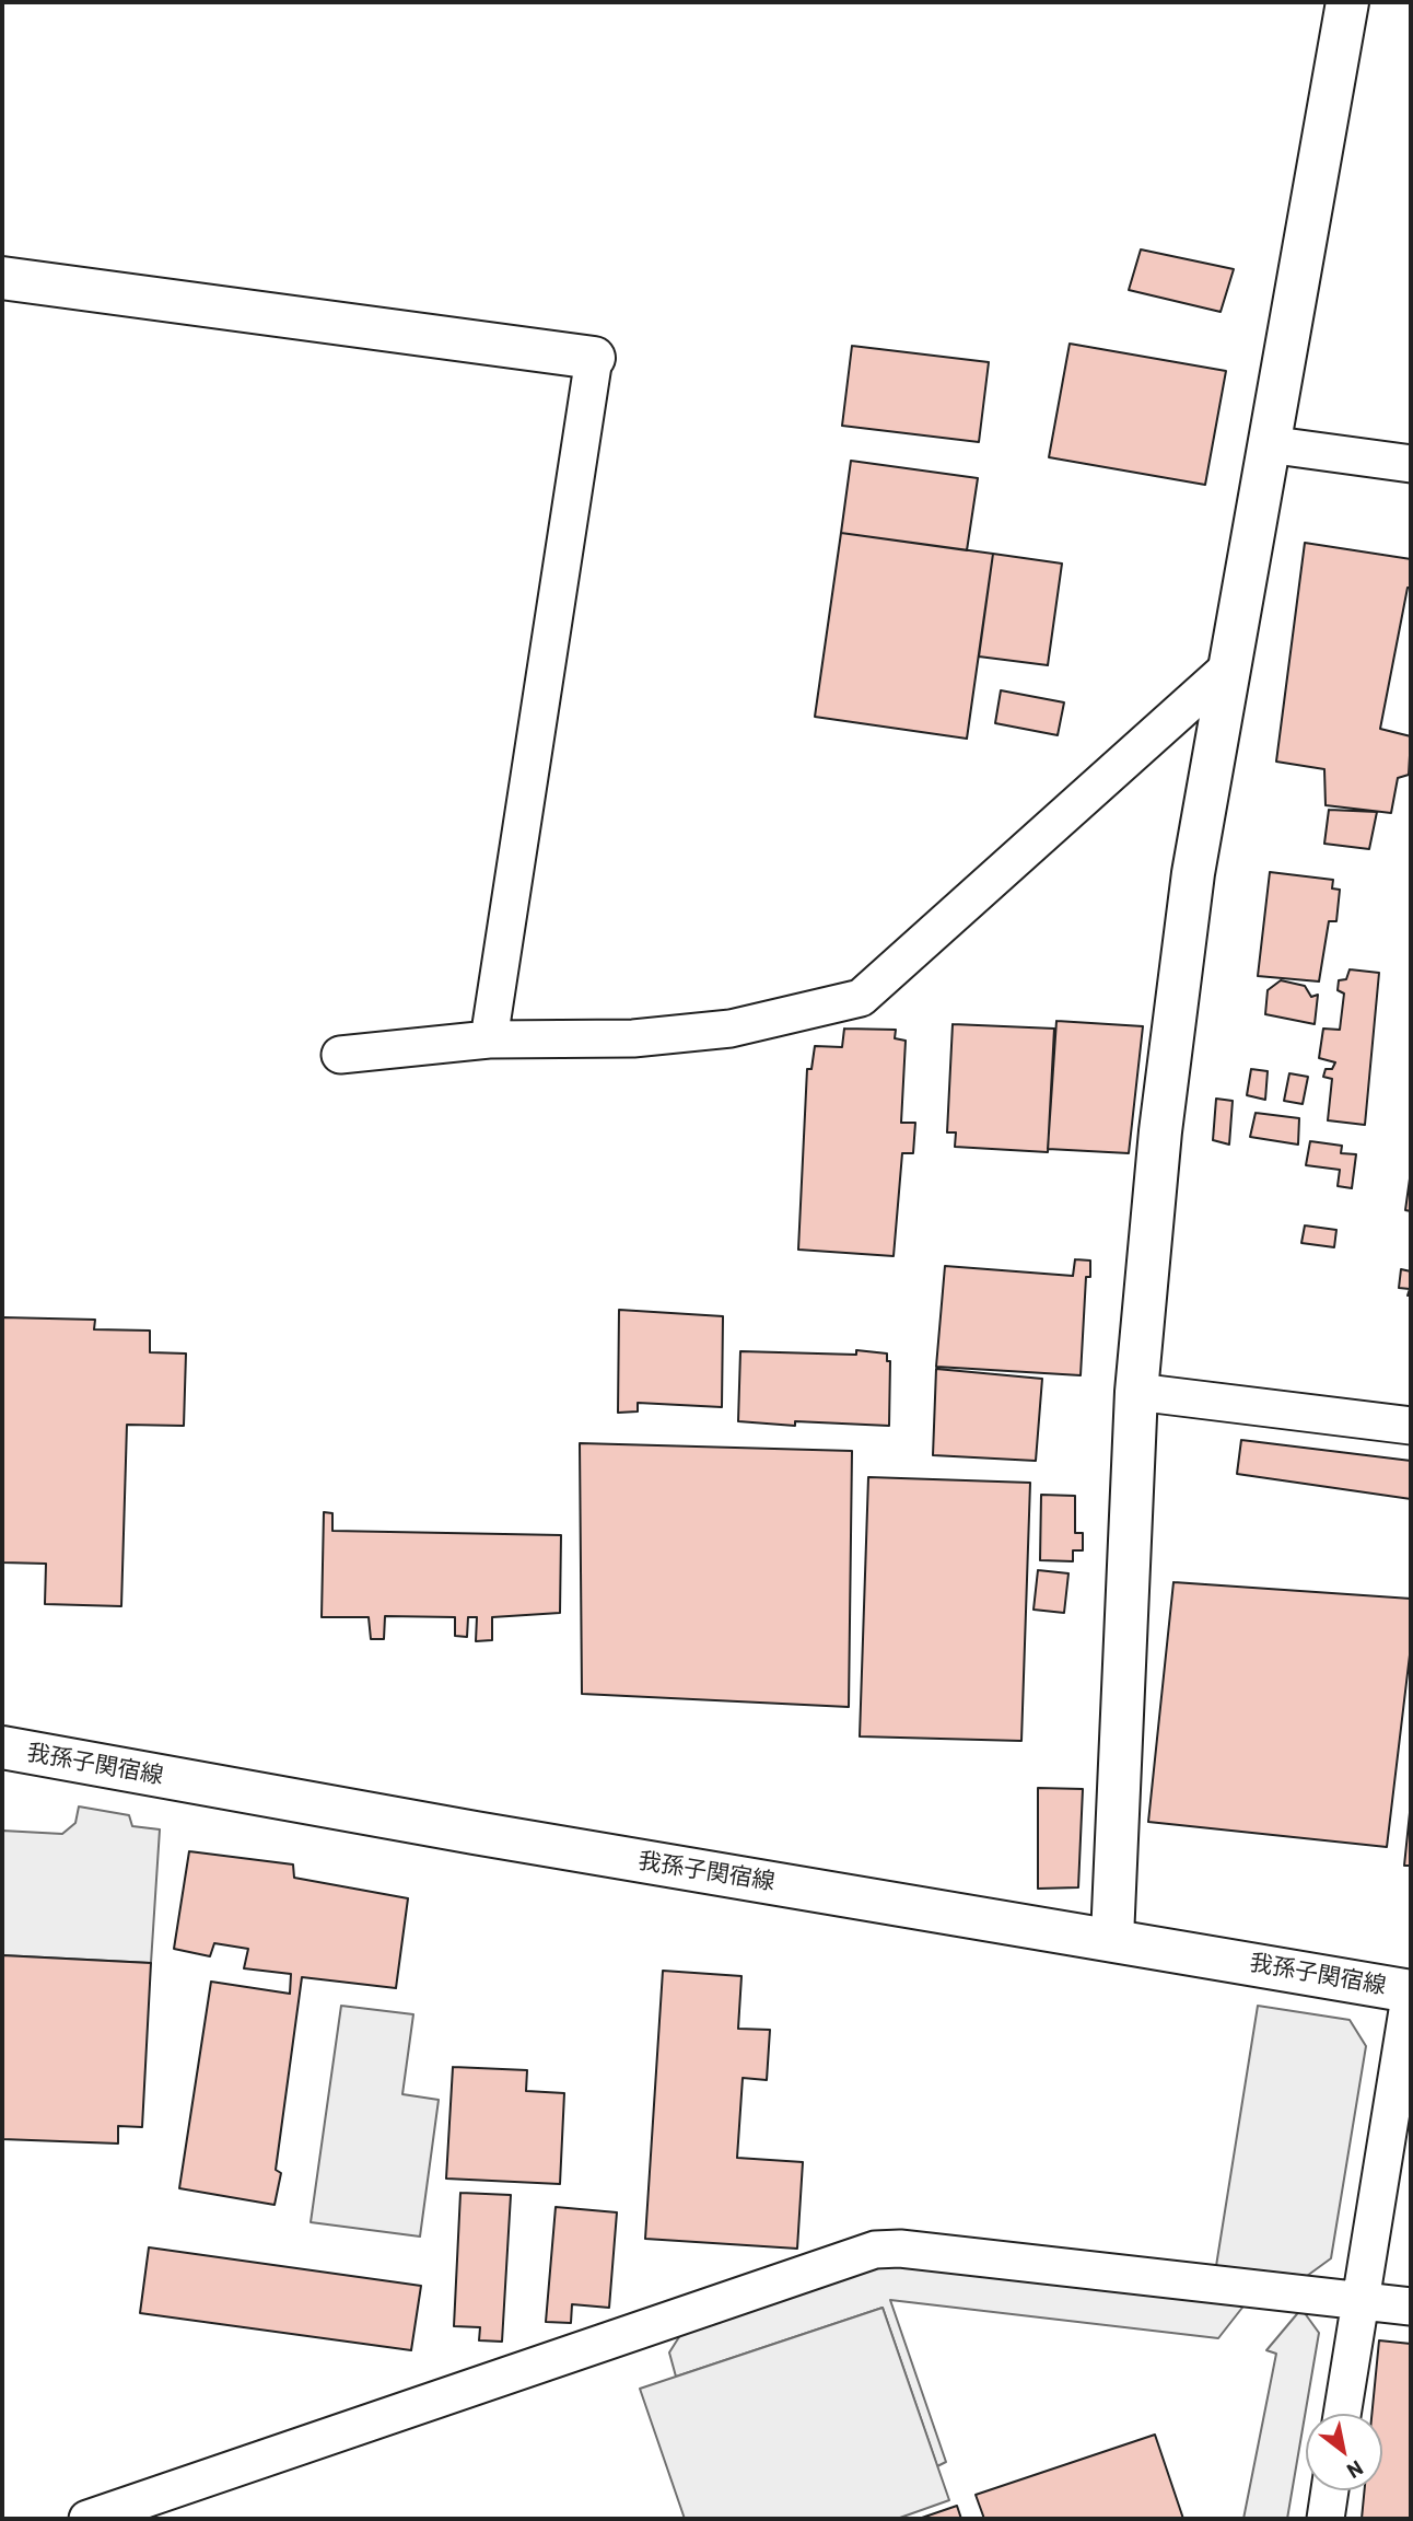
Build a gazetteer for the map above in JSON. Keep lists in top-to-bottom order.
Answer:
{
  "streets": {
    "street": ["我孫子関宿線"]
  },
  "north": "bottom right"
}
